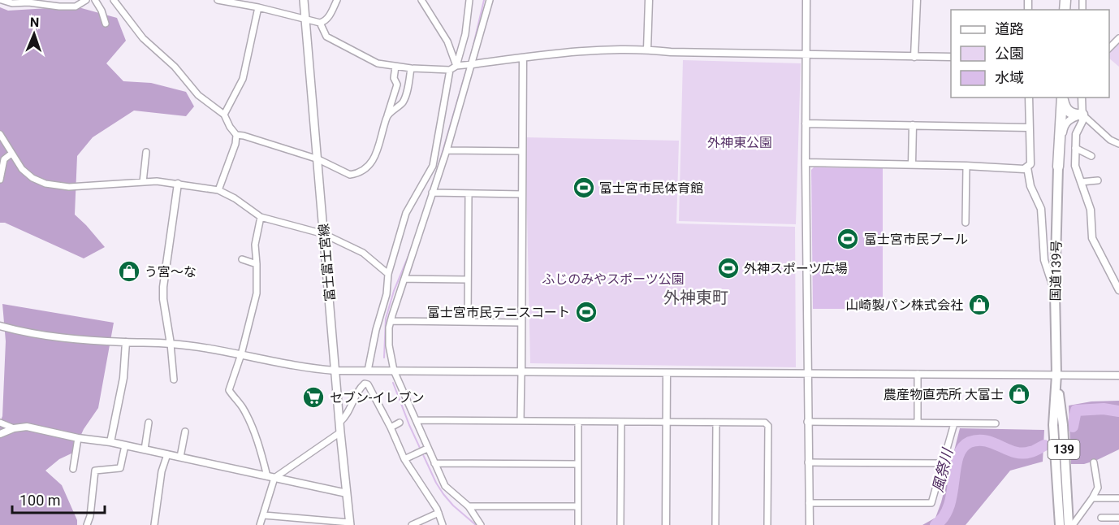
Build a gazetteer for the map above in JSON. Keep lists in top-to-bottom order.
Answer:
{
  "streets": {
    "highway": ["国道139号", "139"],
    "main road": ["富士富士宮線"]
  },
  "crossings": [
    ["国道139号", "139"]
  ],
  "districts": ["外神東町"],
  "water": ["風祭川"],
  "parks": ["外神東公園", "ふじのみやスポーツ公園"],
  "places": {
    "sports": [
      "富士宮市民体育館",
      "富士宮市民プール",
      "外神スポーツ広場",
      "富士宮市民テニスコート"
    ],
    "shop": ["う宮〜な", "山崎製パン株式会社", "農産物直売所 大富士"],
    "supermarket": ["セブン-イレブン"]
  },
  "legend": ["道路", "公園", "水域"],
  "scale_bar": "100 m",
  "north": "top"
}
